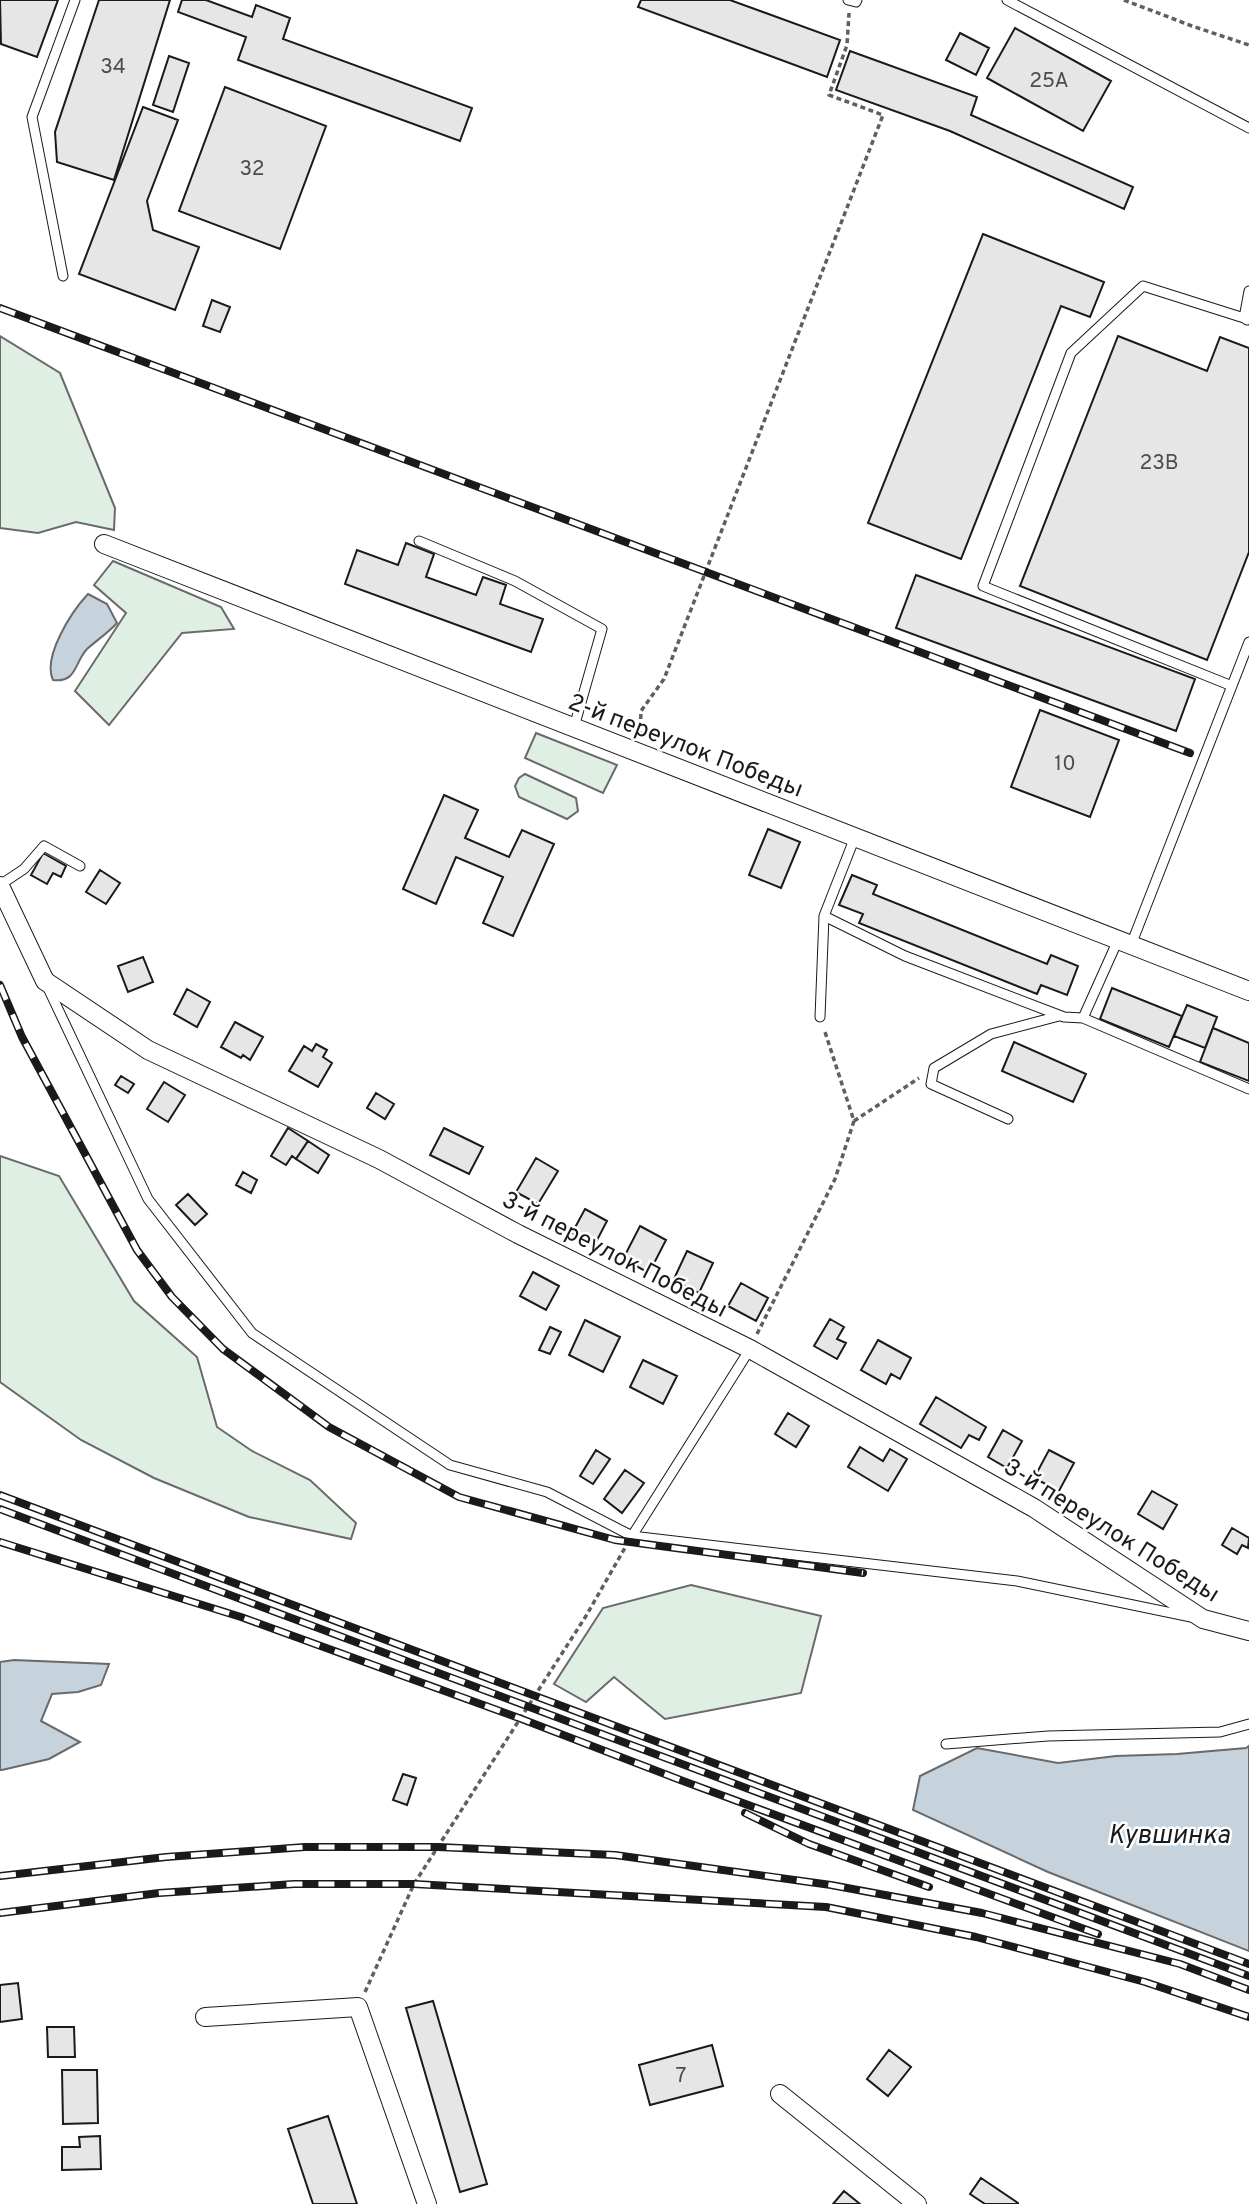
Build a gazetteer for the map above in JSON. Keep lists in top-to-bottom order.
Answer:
{
  "streets": {
    "street": ["2-й переулок Победы", "3-й переулок Победы"]
  },
  "water": ["Кувшинка"],
  "house_numbers": [
    "34",
    "25А",
    "32",
    "23В",
    "10",
    "7"
  ]
}
